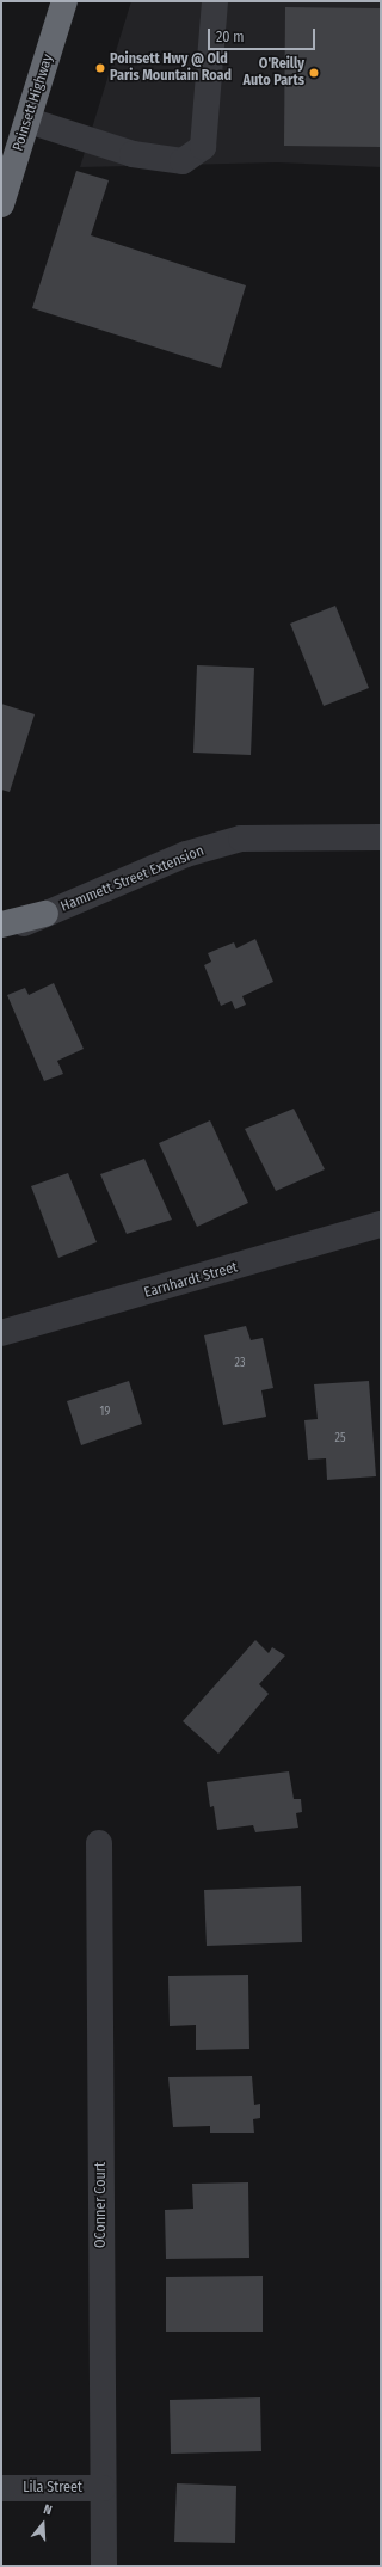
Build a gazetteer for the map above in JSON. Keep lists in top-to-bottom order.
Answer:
{
  "streets": {
    "highway": ["Poinsett Highway"],
    "street": [
      "Hammett Street Extension",
      "Earnhardt Street",
      "OConner Court",
      "Lila Street"
    ]
  },
  "crossings": [
    ["OConner Court", "Lila Street"]
  ],
  "places": ["Poinsett Hwy @ Old Paris Mountain Road", "O'Reilly Auto Parts"],
  "house_numbers": ["23", "19", "25"],
  "scale_bar": "20 m",
  "north": "top"
}
